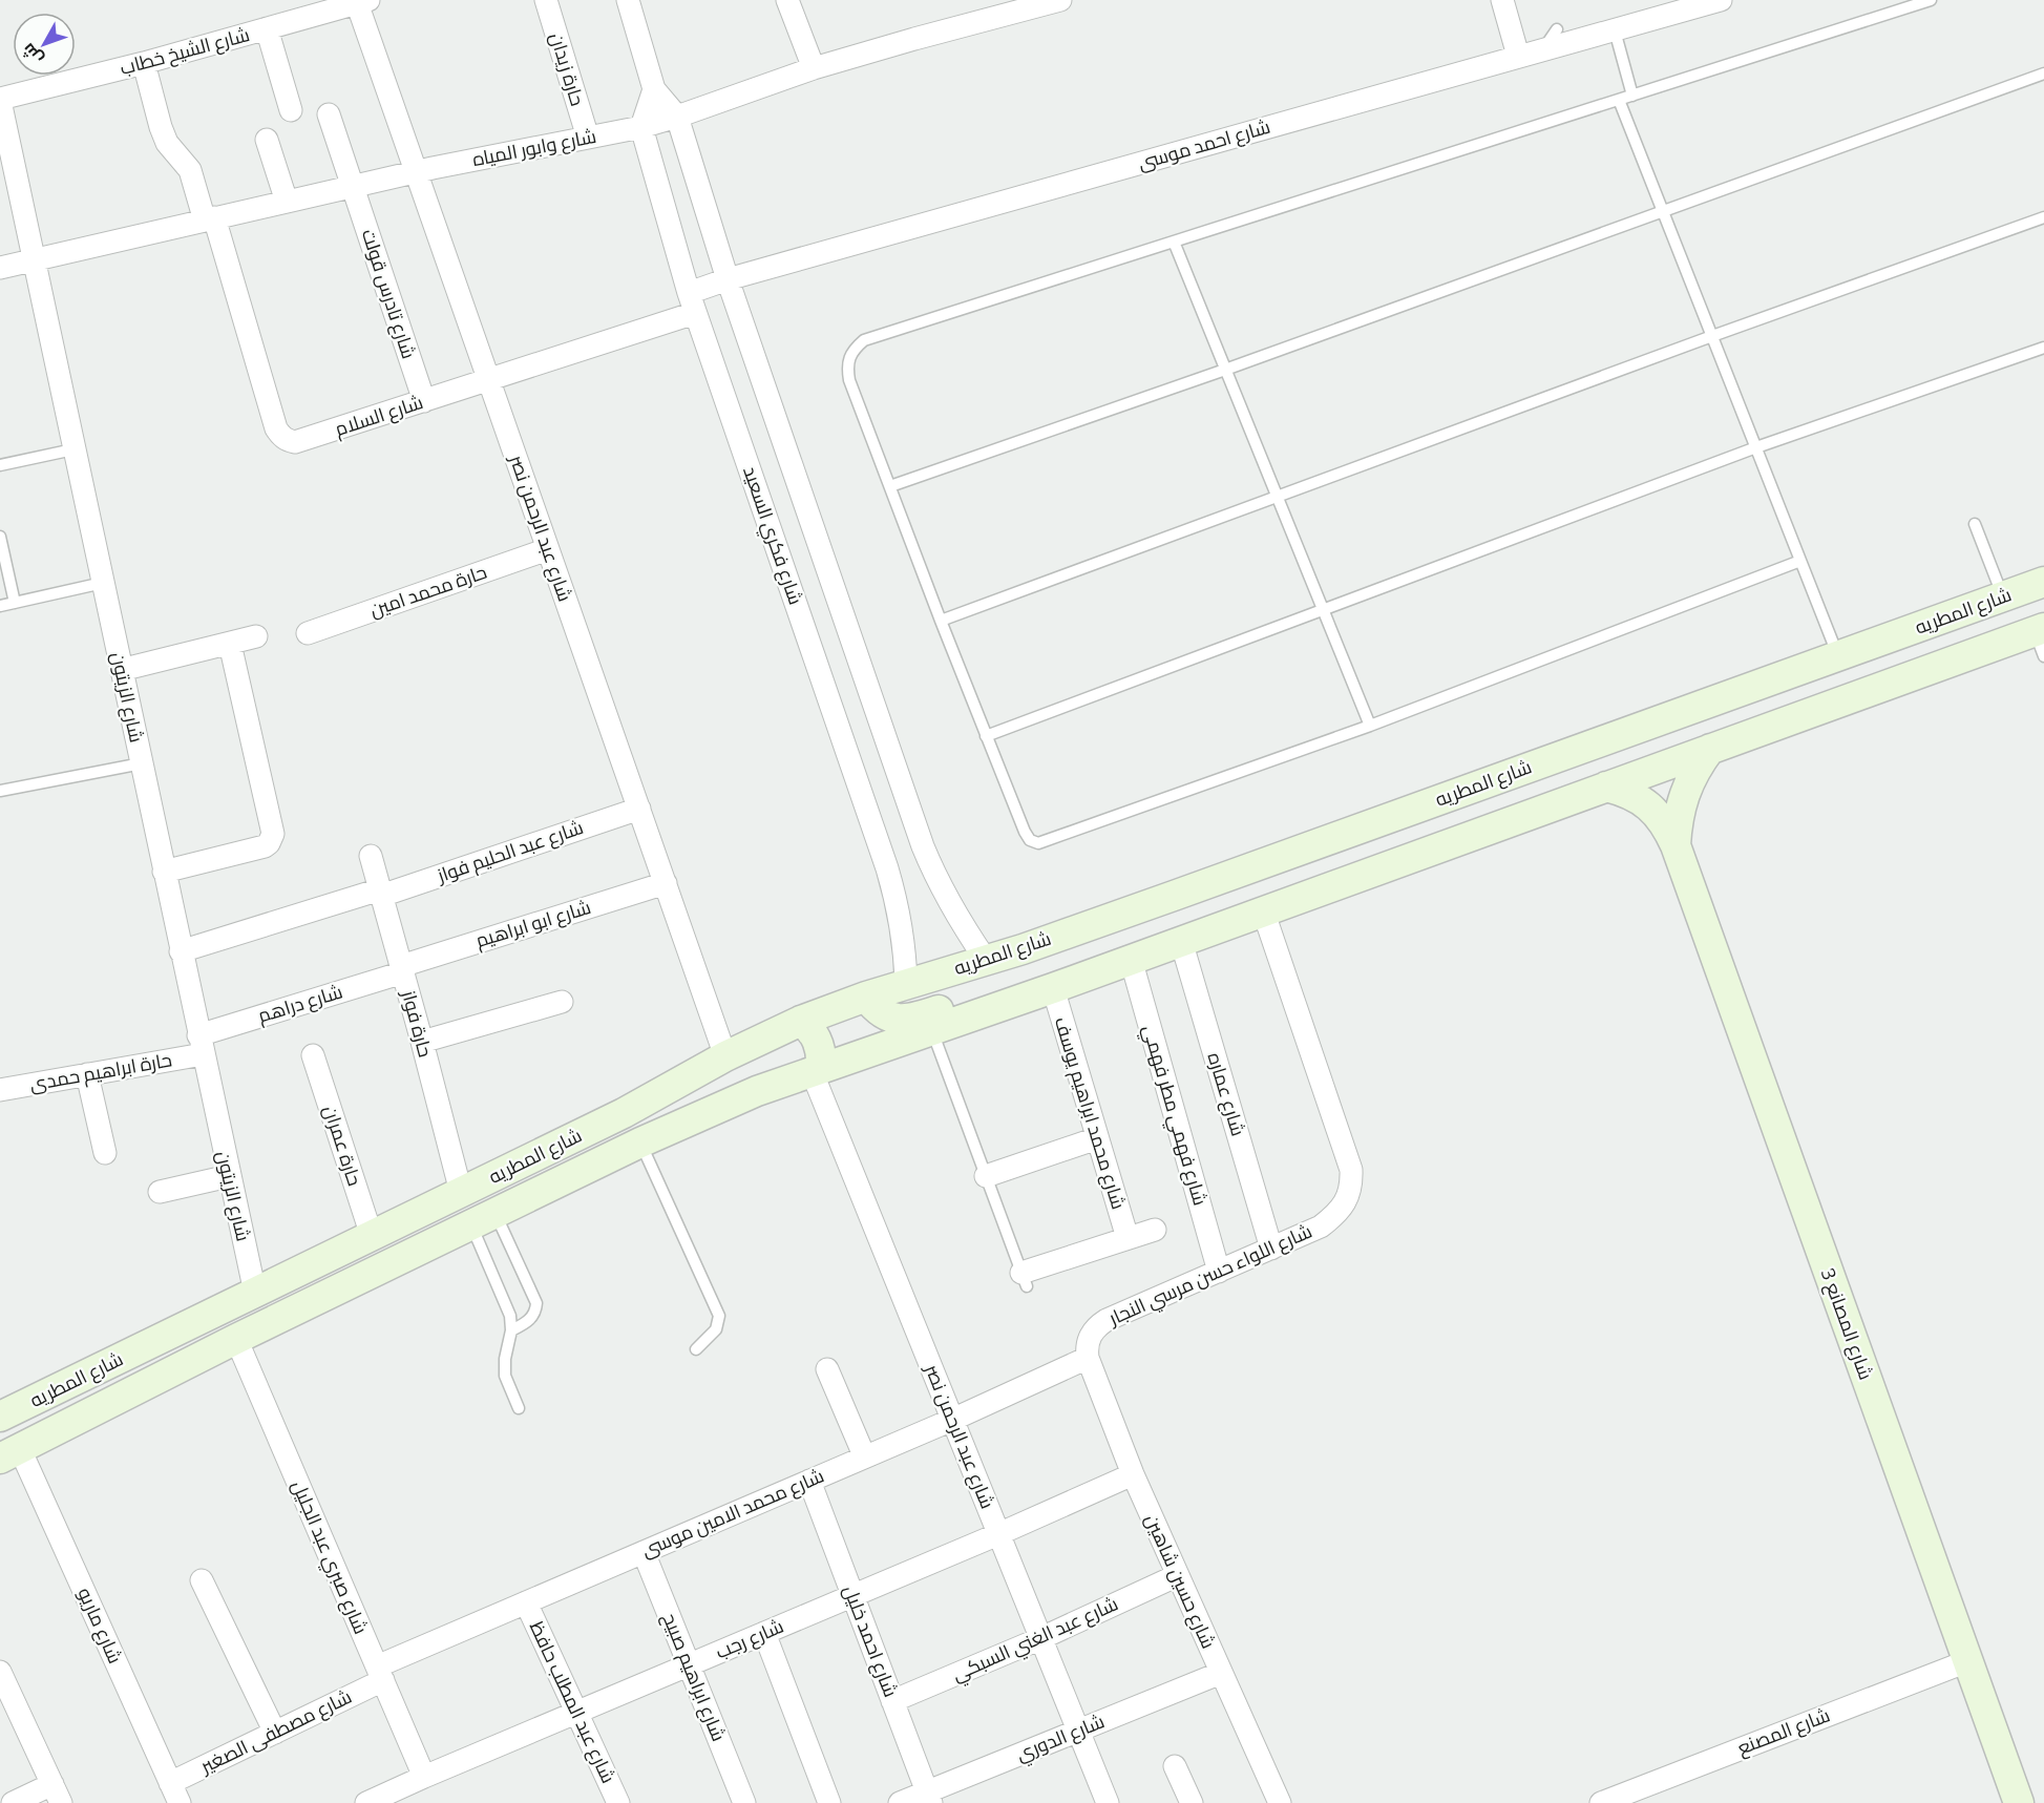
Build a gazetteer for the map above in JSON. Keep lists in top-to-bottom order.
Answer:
{
  "streets": {
    "main road": ["شارع المطريه", "شارع المصانع 3"],
    "street": [
      "شارع الشيخ خطاب",
      "حارة زيدان",
      "شارع احمد موسى",
      "شارع وابور المياه",
      "شارع تادرس قولت",
      "شارع السلام",
      "شارع عبد الرحمن نصر",
      "شارع فكري السعيد",
      "حارة محمد امين",
      "شارع الزيتون",
      "شارع عبد الحليم فواز",
      "شارع ابو ابراهيم",
      "شارع دراهم",
      "حارة فواز",
      "حارة ابراهيم حمدى",
      "شارع عماره",
      "شارع محمد ابراهيم يوسف",
      "شارع فهمي مطر فهمي",
      "حارة عمران",
      "شارع اللواء حسن مرسي النجار",
      "شارع محمد الامين موسى",
      "شارع صبري عبد الجليل",
      "شارع حسين شاهين",
      "شارع ماريو",
      "شارع رجب",
      "شارع عبد الغني السبكي",
      "شارع احمد خليل",
      "شارع ابراهيم صبيح",
      "شارع عبد المطلب حافظ",
      "شارع مصطفى الصغير",
      "شارع المصنع",
      "شارع الدوري"
    ]
  },
  "crossings": [
    ["شارع الشيخ خطاب", "شارع عبد الرحمن نصر"],
    ["شارع الشيخ خطاب", "شارع الزيتون"],
    ["حارة زيدان", "شارع وابور المياه"],
    ["شارع احمد موسى", "شارع السلام"],
    ["شارع احمد موسى", "شارع فكري السعيد"],
    ["شارع وابور المياه", "شارع تادرس قولت"],
    ["شارع وابور المياه", "شارع السلام"],
    ["شارع وابور المياه", "شارع عبد الرحمن نصر"],
    ["شارع وابور المياه", "شارع فكري السعيد"],
    ["شارع وابور المياه", "شارع الزيتون"],
    ["شارع تادرس قولت", "شارع السلام"],
    ["شارع السلام", "شارع عبد الرحمن نصر"],
    ["شارع السلام", "شارع فكري السعيد"],
    ["شارع عبد الرحمن نصر", "حارة محمد امين"],
    ["شارع عبد الرحمن نصر", "شارع المطريه"],
    ["شارع عبد الرحمن نصر", "شارع عبد الحليم فواز"],
    ["شارع عبد الرحمن نصر", "شارع ابو ابراهيم"],
    ["شارع عبد الرحمن نصر", "شارع محمد الامين موسى"],
    ["شارع عبد الرحمن نصر", "شارع رجب"],
    ["شارع عبد الرحمن نصر", "شارع عبد الغني السبكي"],
    ["شارع عبد الرحمن نصر", "شارع الدوري"],
    ["شارع فكري السعيد", "شارع المطريه"],
    ["شارع المطريه", "شارع الزيتون"],
    ["شارع المطريه", "حارة فواز"],
    ["شارع المطريه", "شارع عماره"],
    ["شارع المطريه", "شارع محمد ابراهيم يوسف"],
    ["شارع المطريه", "شارع فهمي مطر فهمي"],
    ["شارع المطريه", "حارة عمران"],
    ["شارع المطريه", "شارع اللواء حسن مرسي النجار"],
    ["شارع المطريه", "شارع المصانع 3"],
    ["شارع المطريه", "شارع صبري عبد الجليل"],
    ["شارع المطريه", "شارع ماريو"],
    ["شارع الزيتون", "شارع عبد الحليم فواز"],
    ["شارع الزيتون", "شارع دراهم"],
    ["شارع الزيتون", "حارة ابراهيم حمدى"],
    ["شارع عبد الحليم فواز", "حارة فواز"],
    ["شارع ابو ابراهيم", "شارع دراهم"],
    ["شارع ابو ابراهيم", "حارة فواز"],
    ["شارع دراهم", "حارة فواز"],
    ["شارع دراهم", "حارة ابراهيم حمدى"],
    ["شارع عماره", "شارع اللواء حسن مرسي النجار"],
    ["شارع فهمي مطر فهمي", "شارع اللواء حسن مرسي النجار"],
    ["شارع اللواء حسن مرسي النجار", "شارع محمد الامين موسى"],
    ["شارع اللواء حسن مرسي النجار", "شارع حسين شاهين"],
    ["شارع المصانع 3", "شارع المصنع"],
    ["شارع محمد الامين موسى", "شارع صبري عبد الجليل"],
    ["شارع محمد الامين موسى", "شارع حسين شاهين"],
    ["شارع محمد الامين موسى", "شارع احمد خليل"],
    ["شارع محمد الامين موسى", "شارع ابراهيم صبيح"],
    ["شارع محمد الامين موسى", "شارع عبد المطلب حافظ"],
    ["شارع محمد الامين موسى", "شارع مصطفى الصغير"],
    ["شارع صبري عبد الجليل", "شارع رجب"],
    ["شارع صبري عبد الجليل", "شارع مصطفى الصغير"],
    ["شارع حسين شاهين", "شارع رجب"],
    ["شارع حسين شاهين", "شارع عبد الغني السبكي"],
    ["شارع حسين شاهين", "شارع الدوري"],
    ["شارع ماريو", "شارع مصطفى الصغير"],
    ["شارع رجب", "شارع احمد خليل"],
    ["شارع رجب", "شارع ابراهيم صبيح"],
    ["شارع رجب", "شارع عبد المطلب حافظ"],
    ["شارع عبد الغني السبكي", "شارع احمد خليل"],
    ["شارع احمد خليل", "شارع الدوري"]
  ],
  "north": "bottom left"
}
